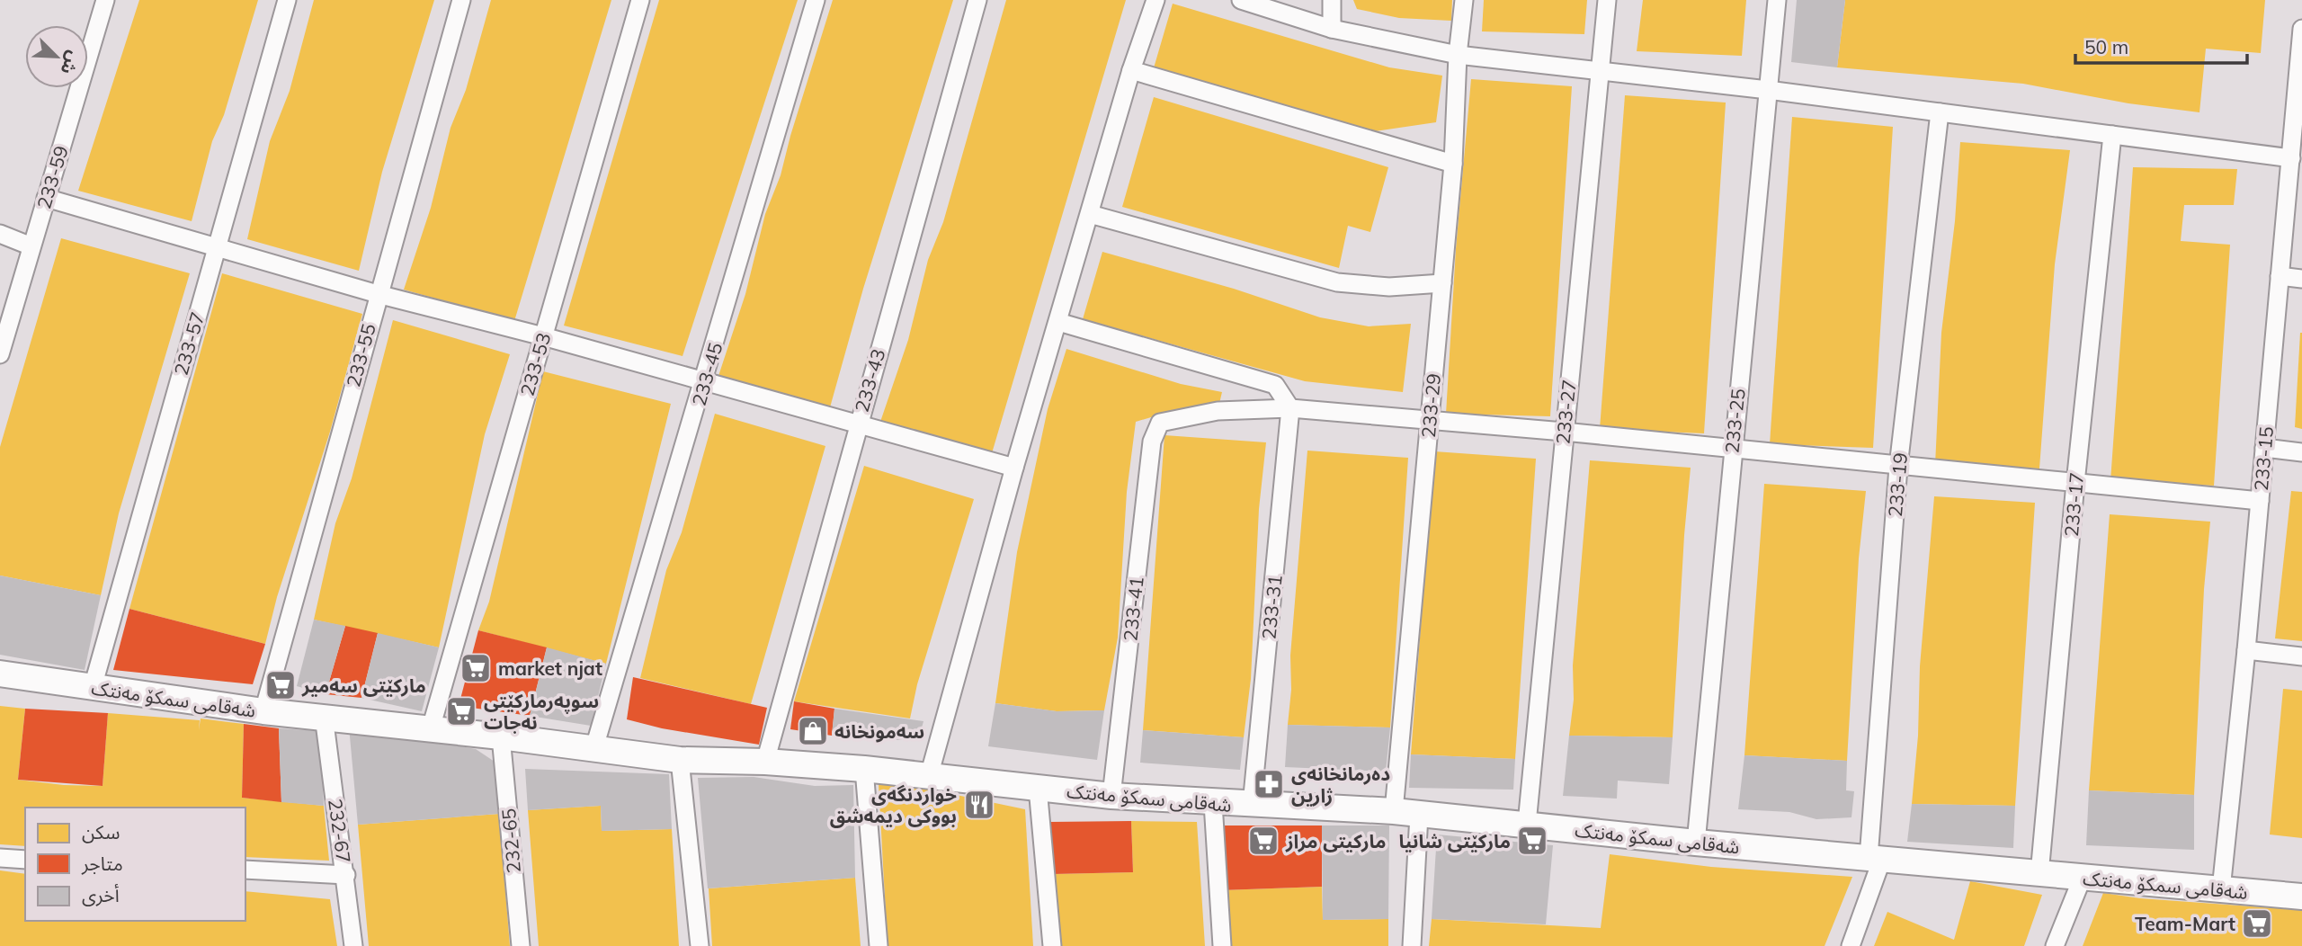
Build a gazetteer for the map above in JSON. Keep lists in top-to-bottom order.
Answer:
{
  "streets": {
    "main road": ["شەقامی سمکۆ مەنتک"],
    "street": [
      "233-59",
      "233-57",
      "233-55",
      "233-53",
      "233-45",
      "233-43",
      "233-29",
      "233-27",
      "233-25",
      "233-15",
      "233-19",
      "233-17",
      "233-31",
      "233-41",
      "232-67",
      "232-65"
    ]
  },
  "crossings": [
    ["233-57", "شەقامی سمکۆ مەنتک"],
    ["233-55", "شەقامی سمکۆ مەنتک"],
    ["233-53", "شەقامی سمکۆ مەنتک"],
    ["233-45", "شەقامی سمکۆ مەنتک"],
    ["233-43", "شەقامی سمکۆ مەنتک"],
    ["233-29", "شەقامی سمکۆ مەنتک"],
    ["233-27", "شەقامی سمکۆ مەنتک"],
    ["233-25", "شەقامی سمکۆ مەنتک"],
    ["233-15", "شەقامی سمکۆ مەنتک"],
    ["233-19", "شەقامی سمکۆ مەنتک"],
    ["233-17", "شەقامی سمکۆ مەنتک"],
    ["233-31", "233-41"],
    ["233-31", "شەقامی سمکۆ مەنتک"],
    ["233-41", "شەقامی سمکۆ مەنتک"],
    ["شەقامی سمکۆ مەنتک", "232-67"],
    ["شەقامی سمکۆ مەنتک", "232-65"]
  ],
  "places": {
    "supermarket": [
      "market njat",
      "مارکێتی سەمیر",
      "سوپەرمارکێتی نەجات",
      "مارکیتی مراز",
      "مارکێتی شانیا",
      "Team-Mart"
    ],
    "shop": ["سەمونخانە"],
    "pharmacy": ["دەرمانخانەی ژارین"],
    "restaurant": ["خواردنگەی بووکی دیمەشق"]
  },
  "legend": ["سكن", "متاجر", "أخرى"],
  "scale_bar": "50 m",
  "north": "bottom right"
}
